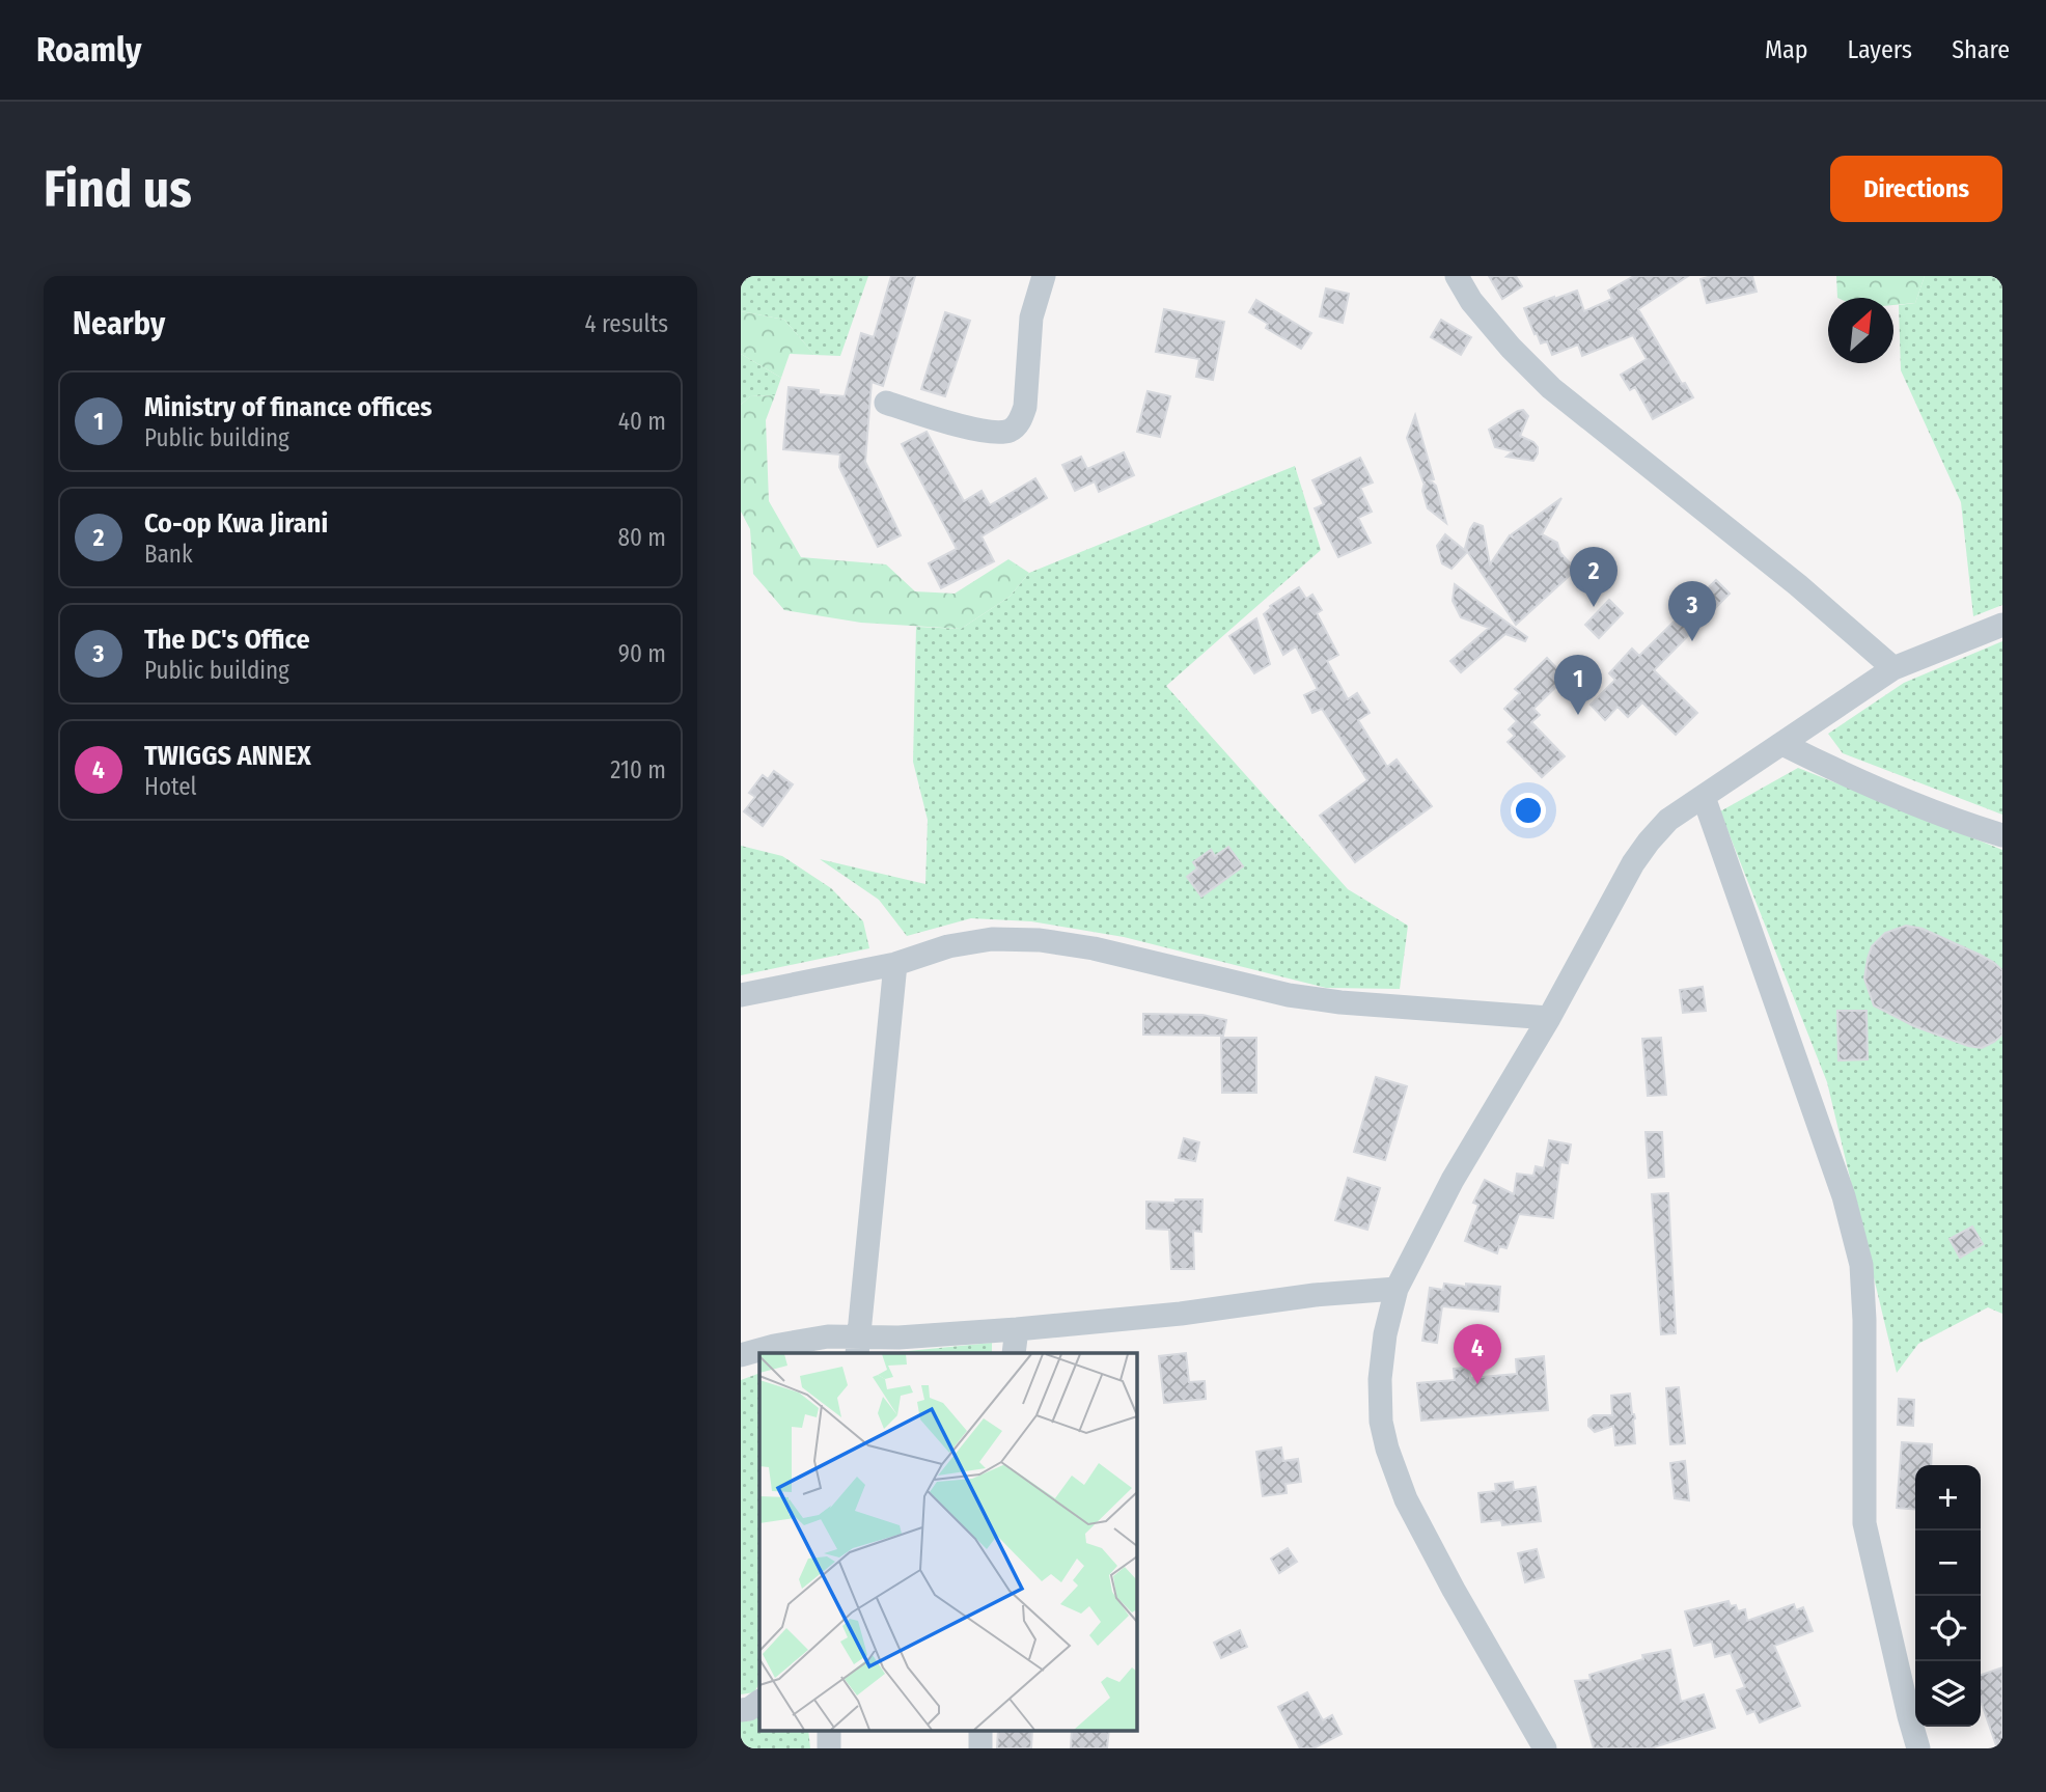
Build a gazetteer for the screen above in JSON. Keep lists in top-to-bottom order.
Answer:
{
  "north": "top right",
  "page": {
    "header": "Roamly",
    "nav": ["Map", "Layers", "Share"],
    "buttons": "Directions",
    "title": "Find us",
    "heading": ["Nearby", "4 results"],
    "list": [
      {
        "mark": "1",
        "name": "Ministry of finance offices",
        "note": "Public building",
        "value": "40 m"
      },
      {
        "mark": "2",
        "name": "Co-op Kwa Jirani",
        "note": "Bank",
        "value": "80 m"
      },
      {
        "mark": "3",
        "name": "The DC's Office",
        "note": "Public building",
        "value": "90 m"
      },
      {
        "mark": "4",
        "name": "TWIGGS ANNEX",
        "note": "Hotel",
        "value": "210 m"
      }
    ],
    "pins": [
      "2",
      "3",
      "1",
      "4"
    ],
    "map_buttons": ["+", "−"]
  }
}
